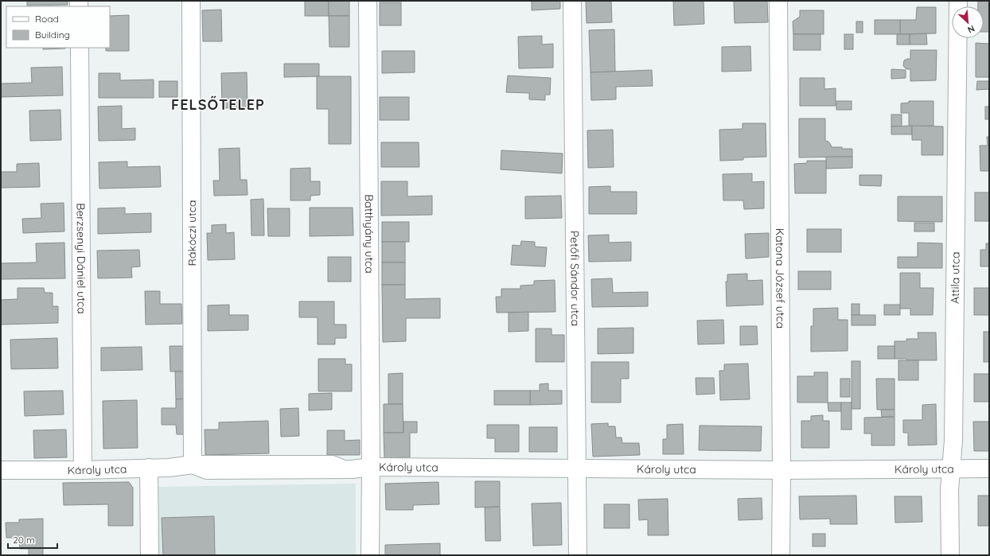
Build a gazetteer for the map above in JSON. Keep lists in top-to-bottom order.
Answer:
{
  "streets": {
    "street": [
      "Rákóczi utca",
      "Batthyány utca",
      "Berzsenyi Dániel utca",
      "Petőfi Sándor utca",
      "Katona József utca",
      "Attila utca",
      "Károly utca"
    ]
  },
  "crossings": [
    ["Rákóczi utca", "Károly utca"],
    ["Batthyány utca", "Károly utca"],
    ["Berzsenyi Dániel utca", "Károly utca"],
    ["Petőfi Sándor utca", "Károly utca"],
    ["Katona József utca", "Károly utca"],
    ["Attila utca", "Károly utca"]
  ],
  "districts": ["FELSŐTELEP"],
  "legend": ["Road", "Building"],
  "scale_bar": "20 m",
  "north": "bottom right"
}
